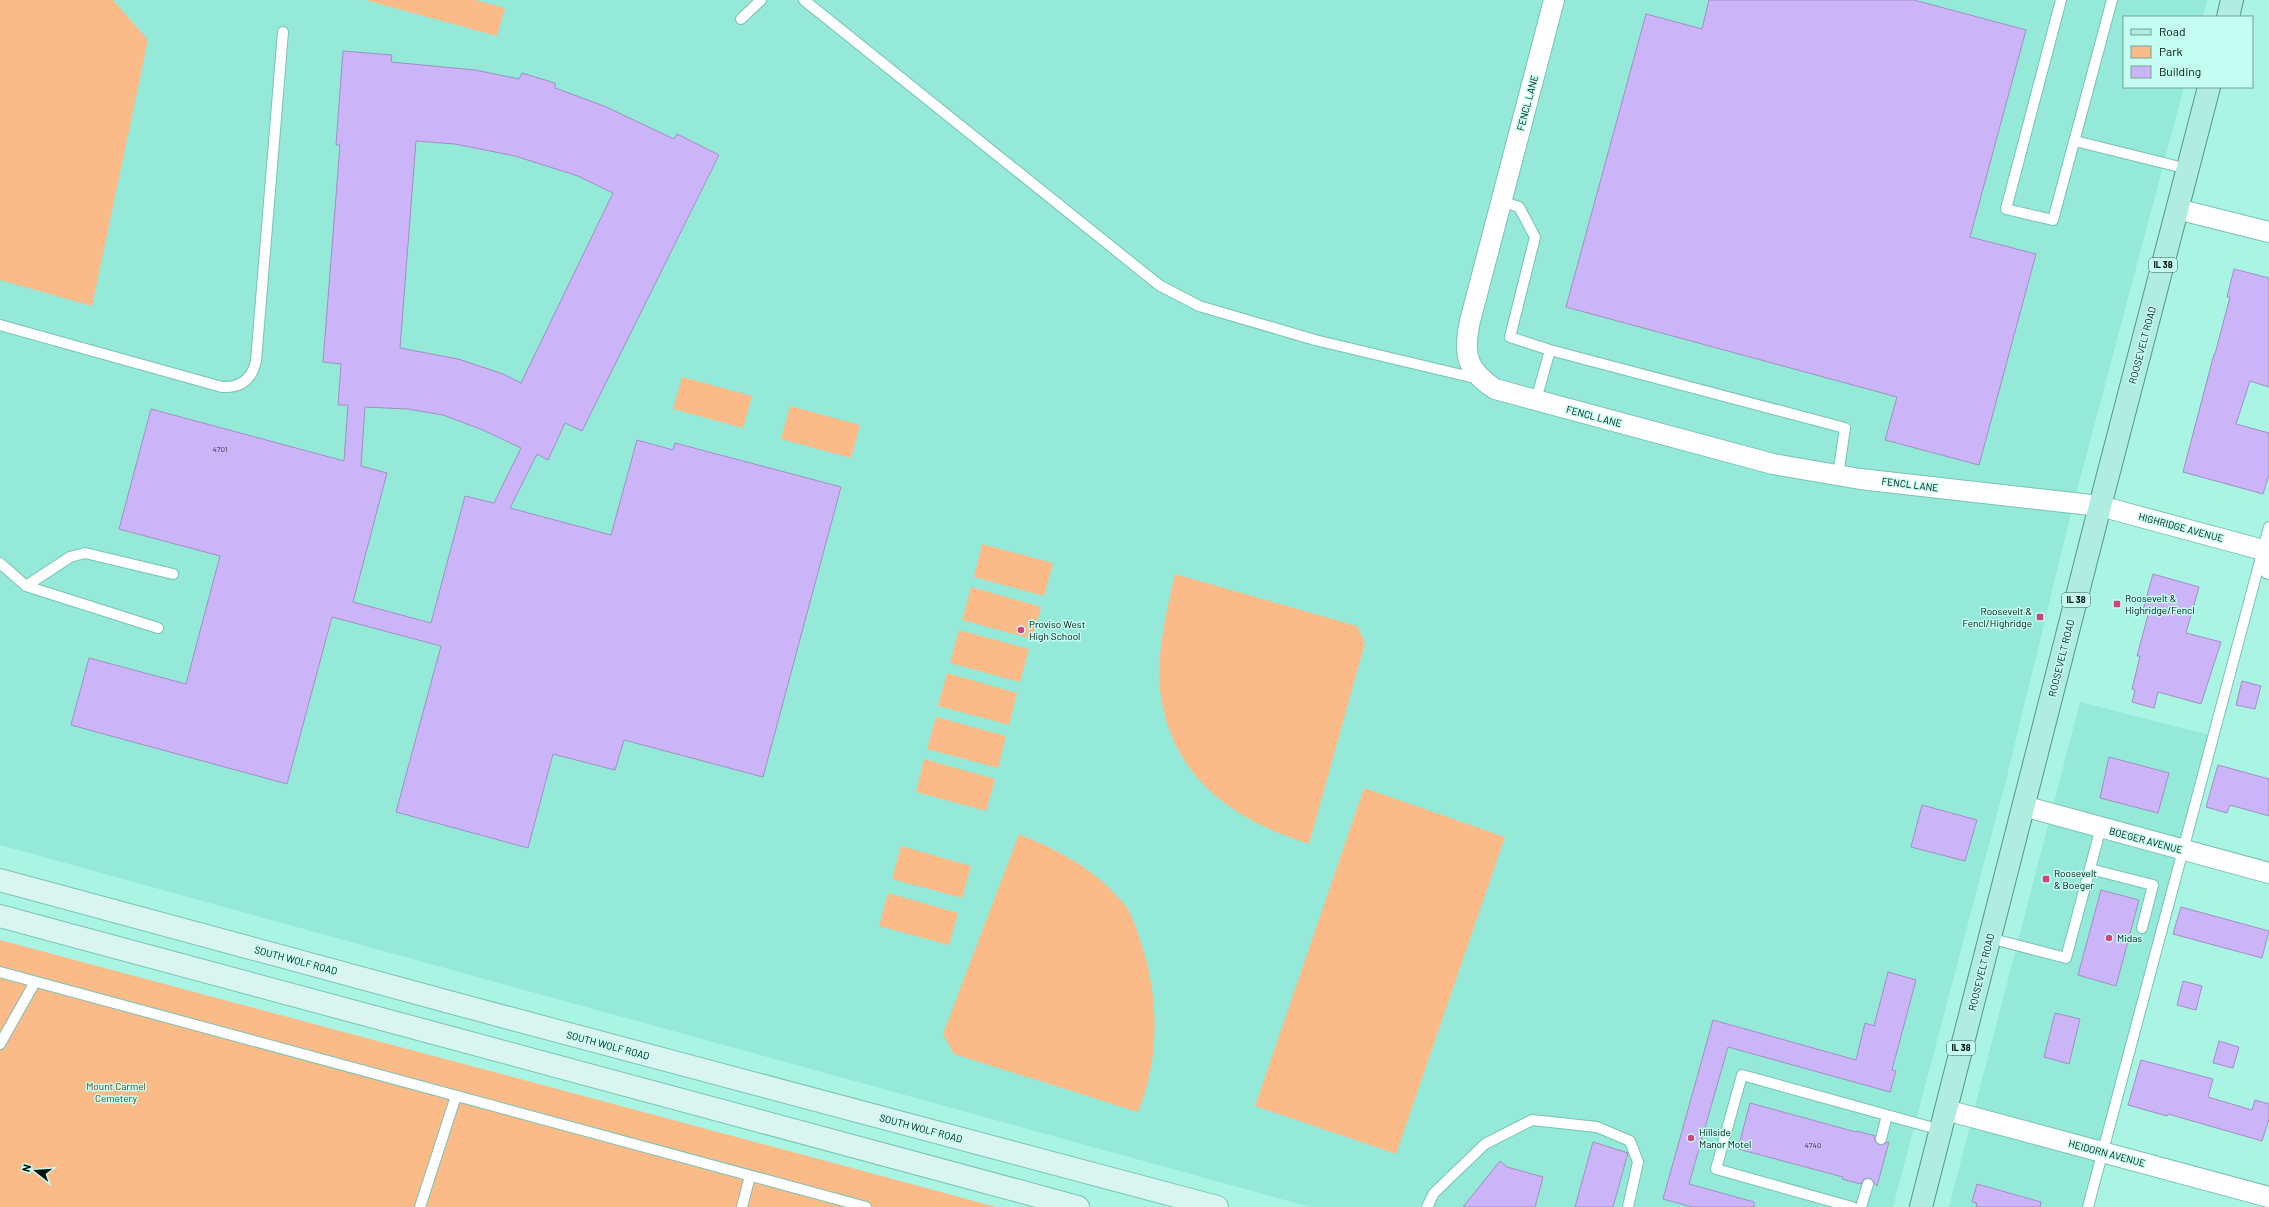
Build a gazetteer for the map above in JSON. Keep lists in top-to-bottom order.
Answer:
{
  "streets": {
    "main road": ["IL 38", "ROOSEVELT ROAD", "SOUTH WOLF ROAD"],
    "street": [
      "FENCL LANE",
      "HIGHRIDGE AVENUE",
      "BOEGER AVENUE",
      "HEIDORN AVENUE"
    ]
  },
  "crossings": [
    ["FENCL LANE", "ROOSEVELT ROAD"],
    ["FENCL LANE", "HIGHRIDGE AVENUE"],
    ["ROOSEVELT ROAD", "HIGHRIDGE AVENUE"],
    ["ROOSEVELT ROAD", "BOEGER AVENUE"],
    ["ROOSEVELT ROAD", "HEIDORN AVENUE"]
  ],
  "parks": ["Mount Carmel Cemetery"],
  "places": {
    "transit": ["Roosevelt & Highridge/Fencl", "Roosevelt & Fencl/Highridge", "Roosevelt & Boeger"],
    "other": ["Proviso West High School", "Midas", "Hillside Manor Motel"]
  },
  "house_numbers": ["4701", "4740"],
  "legend": ["Road", "Park", "Building"],
  "north": "left"
}
